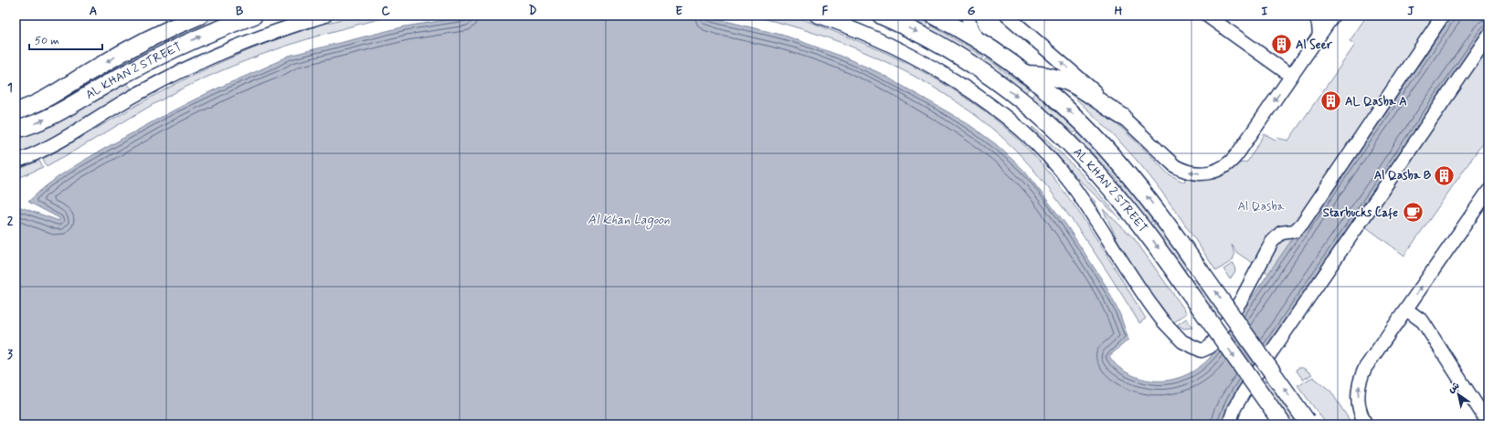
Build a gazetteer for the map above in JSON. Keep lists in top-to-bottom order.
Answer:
{
  "streets": {
    "main road": ["AL KHAN 2 STREET"]
  },
  "water": ["Al Khan Lagoon"],
  "parks": ["Al Qasba"],
  "places": {
    "building": ["Al Seer", "AL Qasba A", "Al Qasba B"],
    "cafe": ["Starbucks Cafe"]
  },
  "scale_bar": "50 m",
  "north": "top left",
  "grid": {
    "columns": [
      "A",
      "B",
      "C",
      "D",
      "E",
      "F",
      "G",
      "H",
      "I",
      "J"
    ],
    "rows": ["1", "2", "3"]
  }
}
